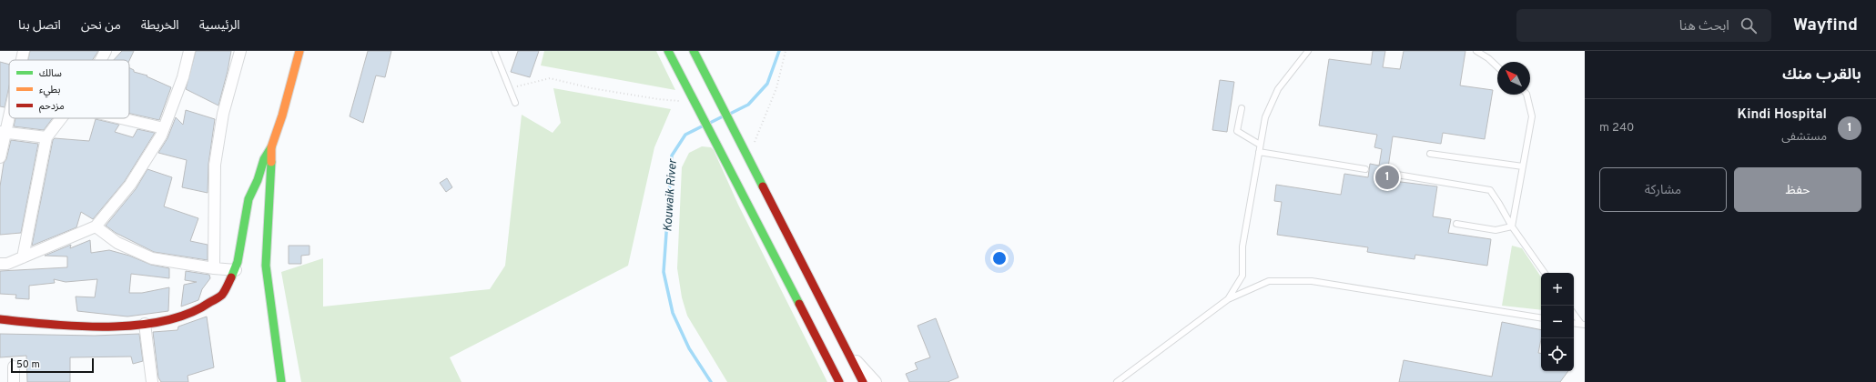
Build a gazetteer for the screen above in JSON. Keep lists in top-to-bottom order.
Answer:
{
  "water": ["Kouwaik River"],
  "legend": ["سالك", "بطيء", "مزدحم"],
  "scale_bar": "50 m",
  "north": "top left",
  "page": {
    "header": "Wayfind",
    "search": "ابحث هنا",
    "nav": [
      "الرئيسية",
      "الخريطة",
      "من نحن",
      "اتصل بنا"
    ],
    "heading": "بالقرب منك",
    "list": [
      {
        "mark": "1",
        "name": "Kindi Hospital",
        "note": "مستشفى",
        "value": "240 m"
      }
    ],
    "buttons": ["حفظ", "مشاركة"],
    "pins": "1",
    "map_buttons": ["+", "−"],
    "scale": "50 m"
  }
}
